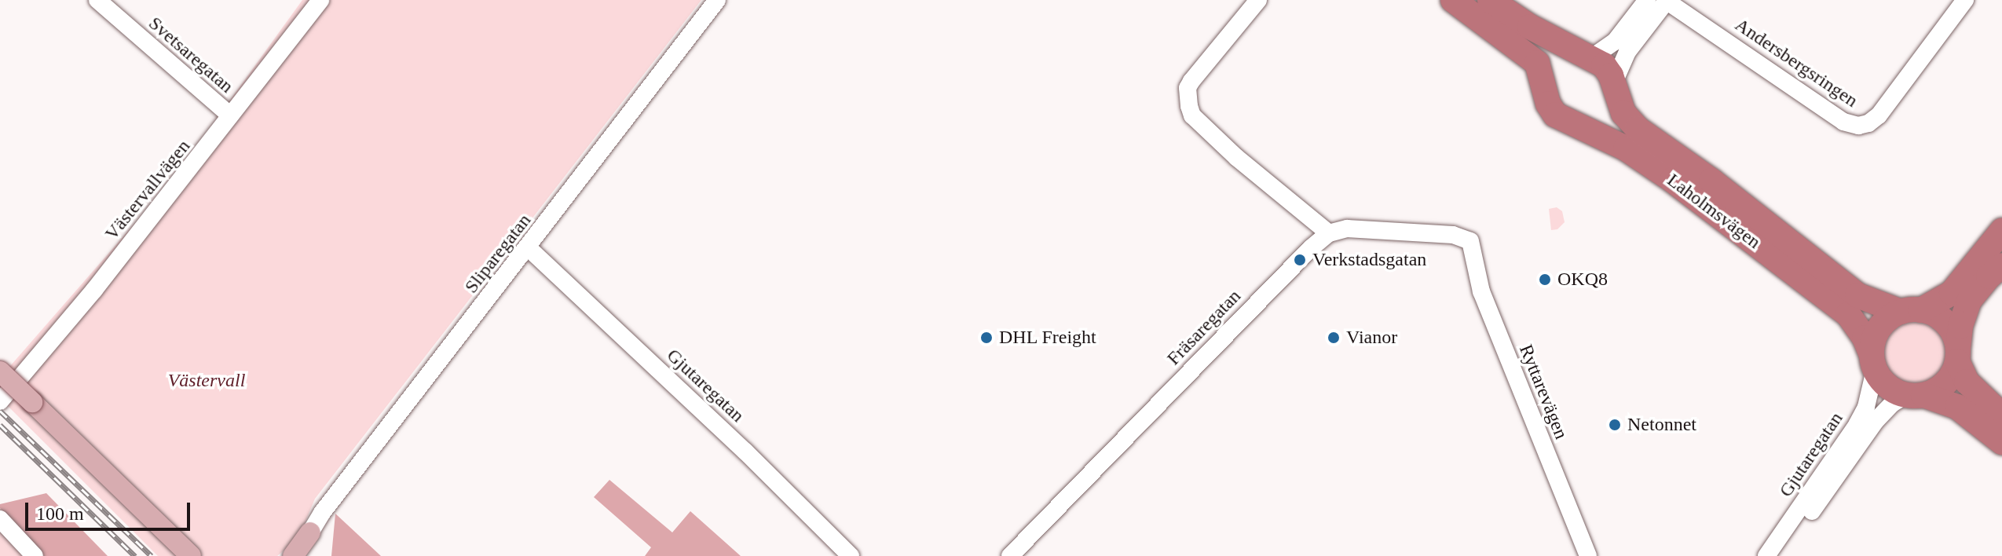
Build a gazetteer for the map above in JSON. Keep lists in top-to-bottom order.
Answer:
{
  "streets": {
    "highway": ["Laholmsvägen"],
    "street": [
      "Svetsaregatan",
      "Andersbergsringen",
      "Västervallvägen",
      "Sliparegatan",
      "Fräsaregatan",
      "Gjutaregatan",
      "Ryttarevägen"
    ]
  },
  "crossings": [
    ["Svetsaregatan", "Västervallvägen"],
    ["Andersbergsringen", "Laholmsvägen"],
    ["Laholmsvägen", "Gjutaregatan"],
    ["Sliparegatan", "Gjutaregatan"],
    ["Fräsaregatan", "Ryttarevägen"]
  ],
  "parks": ["Västervall"],
  "places": [
    "Verkstadsgatan",
    "OKQ8",
    "DHL Freight",
    "Vianor",
    "Netonnet"
  ],
  "scale_bar": "100 m"
}
